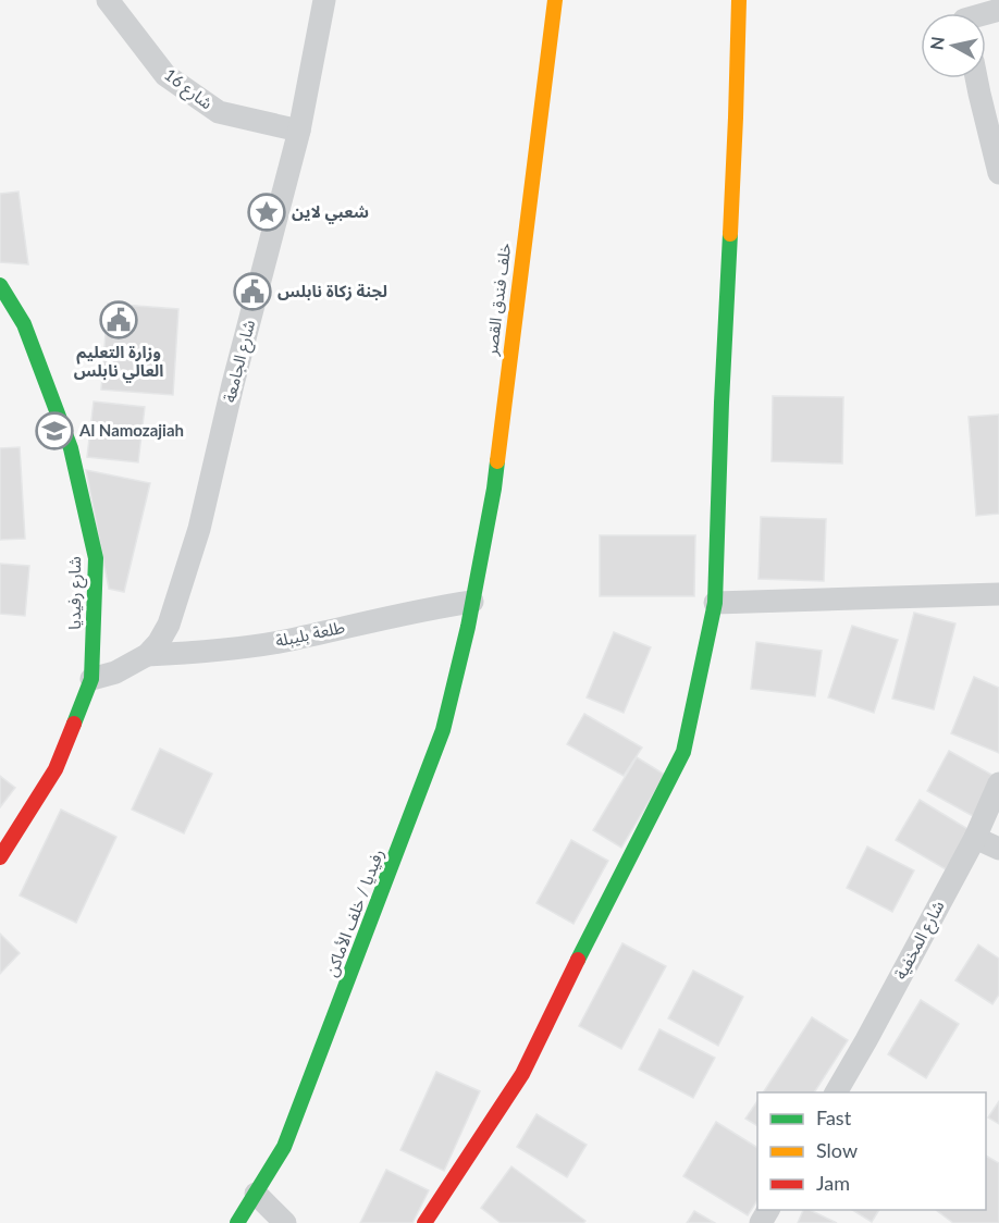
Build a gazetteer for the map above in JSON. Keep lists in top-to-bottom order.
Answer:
{
  "streets": {
    "street": [
      "شارع 16",
      "خلف فندق القصر",
      "شارع الجامعة",
      "شارع رفيديا",
      "طلعة بليبلة",
      "رفيديا / خلف الأماكن",
      "شارع المخفية"
    ]
  },
  "crossings": [
    ["شارع 16", "شارع الجامعة"],
    ["خلف فندق القصر", "طلعة بليبلة"],
    ["خلف فندق القصر", "رفيديا / خلف الأماكن"],
    ["شارع الجامعة", "شارع رفيديا"],
    ["شارع الجامعة", "طلعة بليبلة"],
    ["طلعة بليبلة", "رفيديا / خلف الأماكن"]
  ],
  "places": {
    "place": ["شعبي لاين"],
    "public building": ["لجنة زكاة نابلس", "وزارة التعليم العالي نابلس"],
    "school or university": ["Al Namozajiah"]
  },
  "legend": ["Fast", "Slow", "Jam"],
  "north": "left"
}
